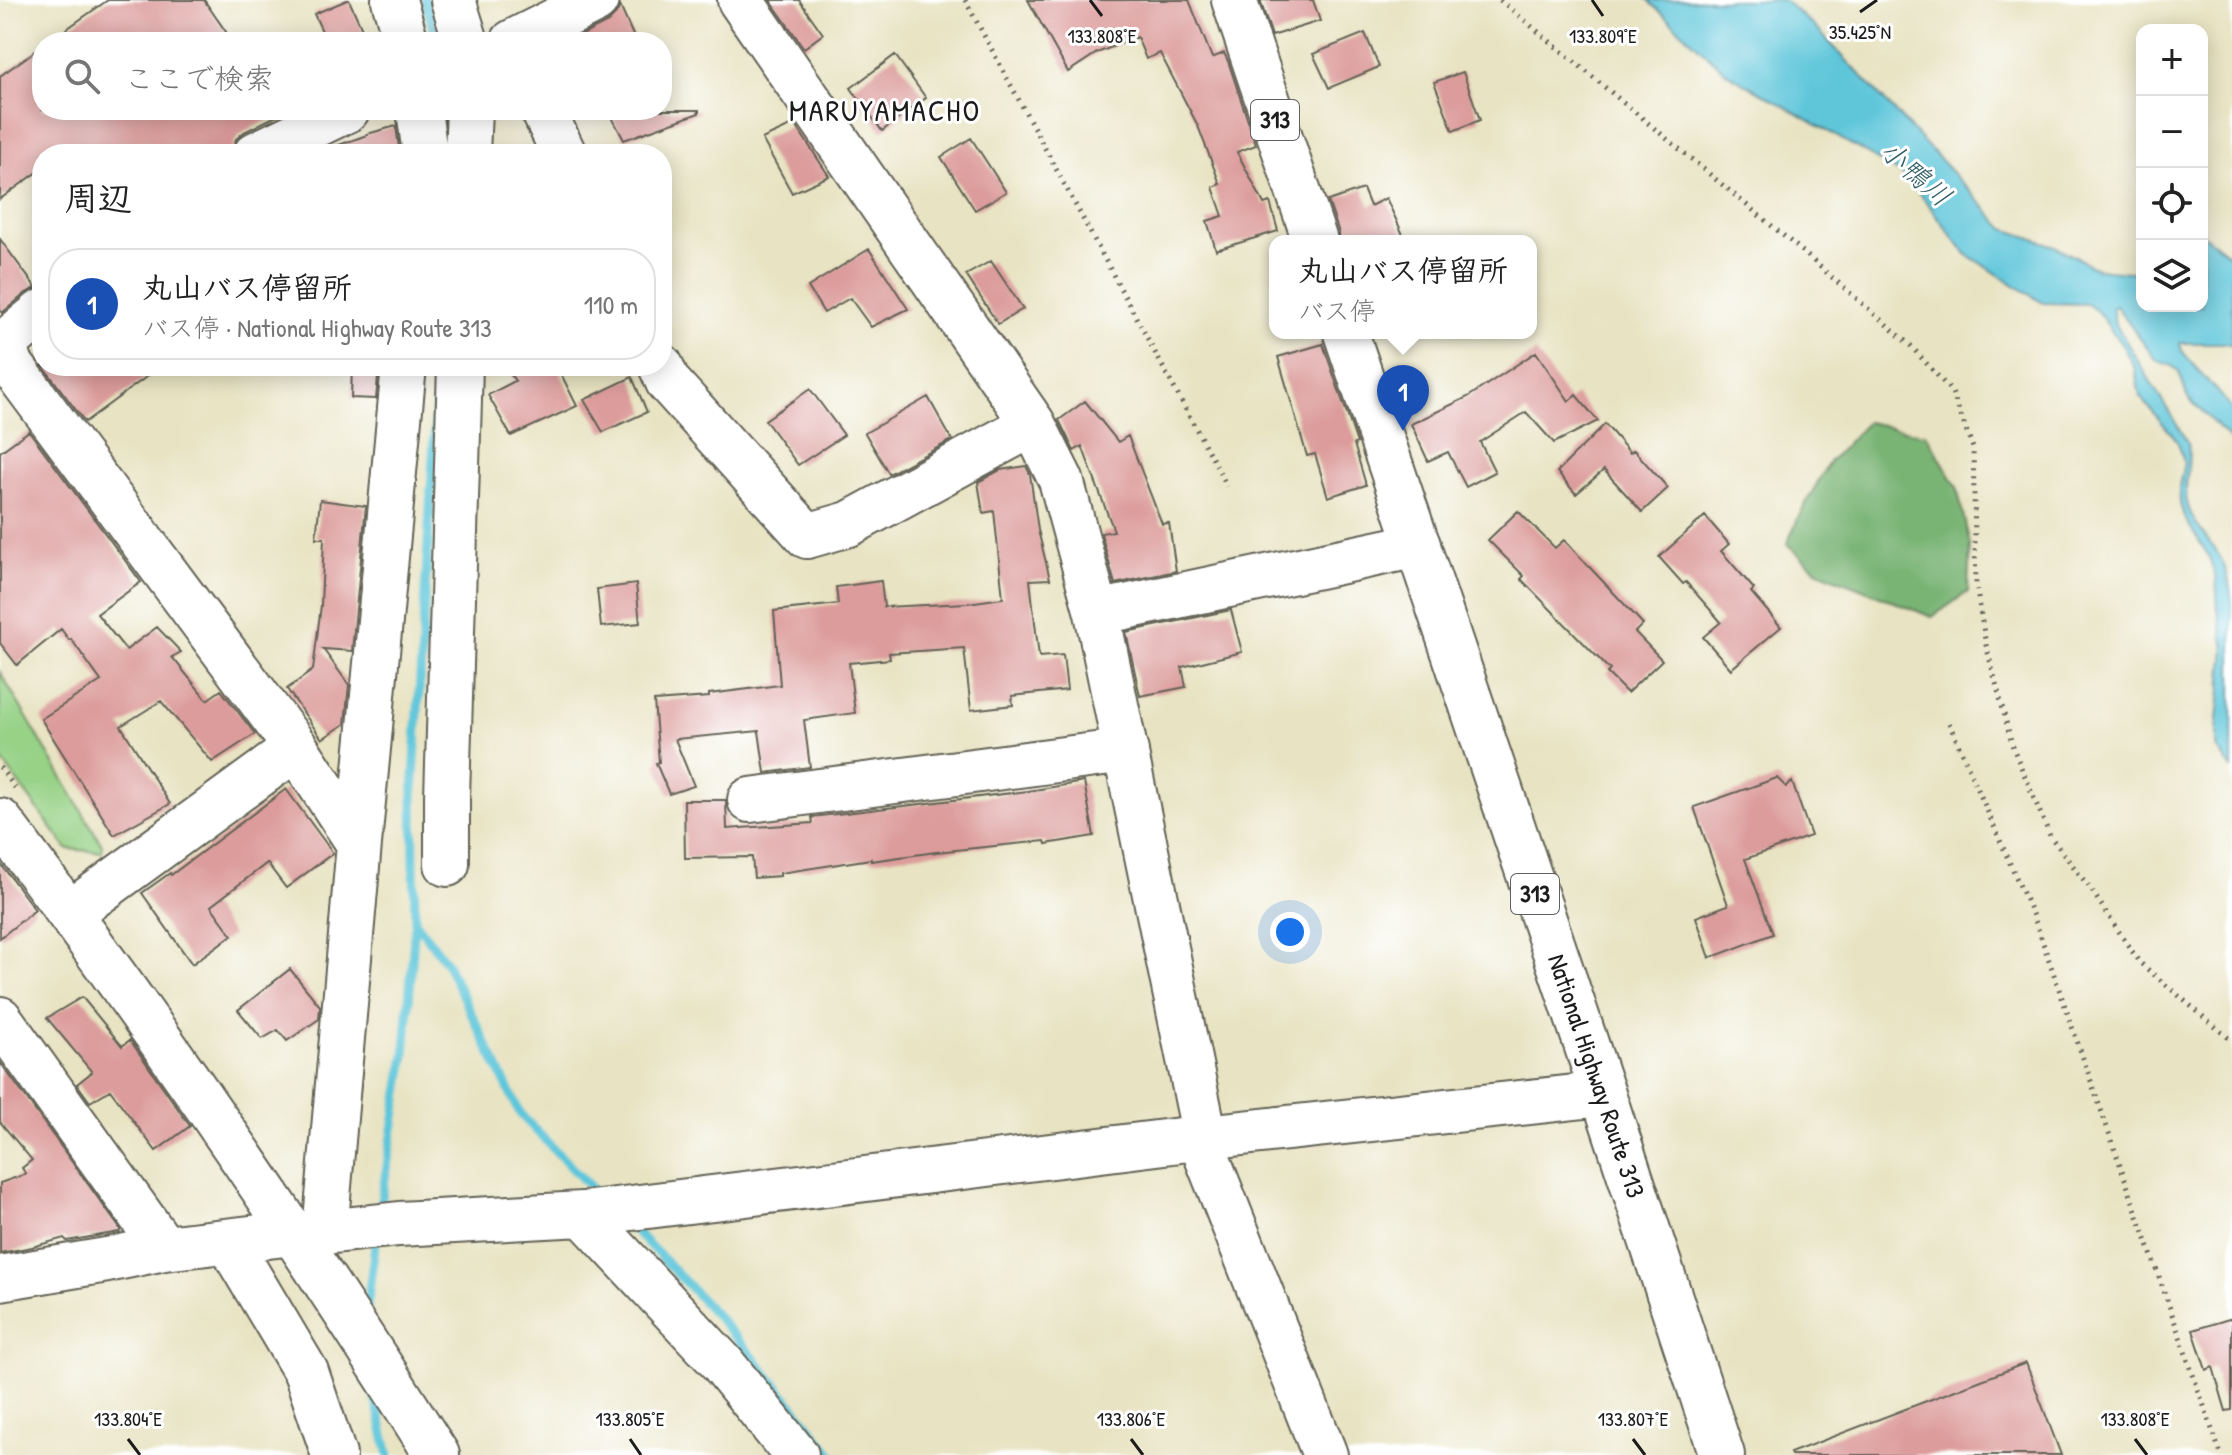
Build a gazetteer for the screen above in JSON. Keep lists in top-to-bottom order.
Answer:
{
  "streets": {
    "main road": ["313", "National Highway Route 313"]
  },
  "districts": ["MARUYAMACHO"],
  "water": ["小鴨川"],
  "page": {
    "map_buttons": ["+", "−"],
    "search": "ここで検索",
    "heading": "周辺",
    "popup": ["丸山バス停留所", "バス停"],
    "list": [
      {
        "mark": "1",
        "name": "丸山バス停留所",
        "note": "バス停 · National Highway Route 313",
        "value": "110 m"
      }
    ],
    "pins": "1"
  },
  "coordinates": [
    "35.425°N",
    "133.808°E",
    "133.809°E",
    "133.804°E",
    "133.805°E",
    "133.806°E",
    "133.807°E"
  ]
}
